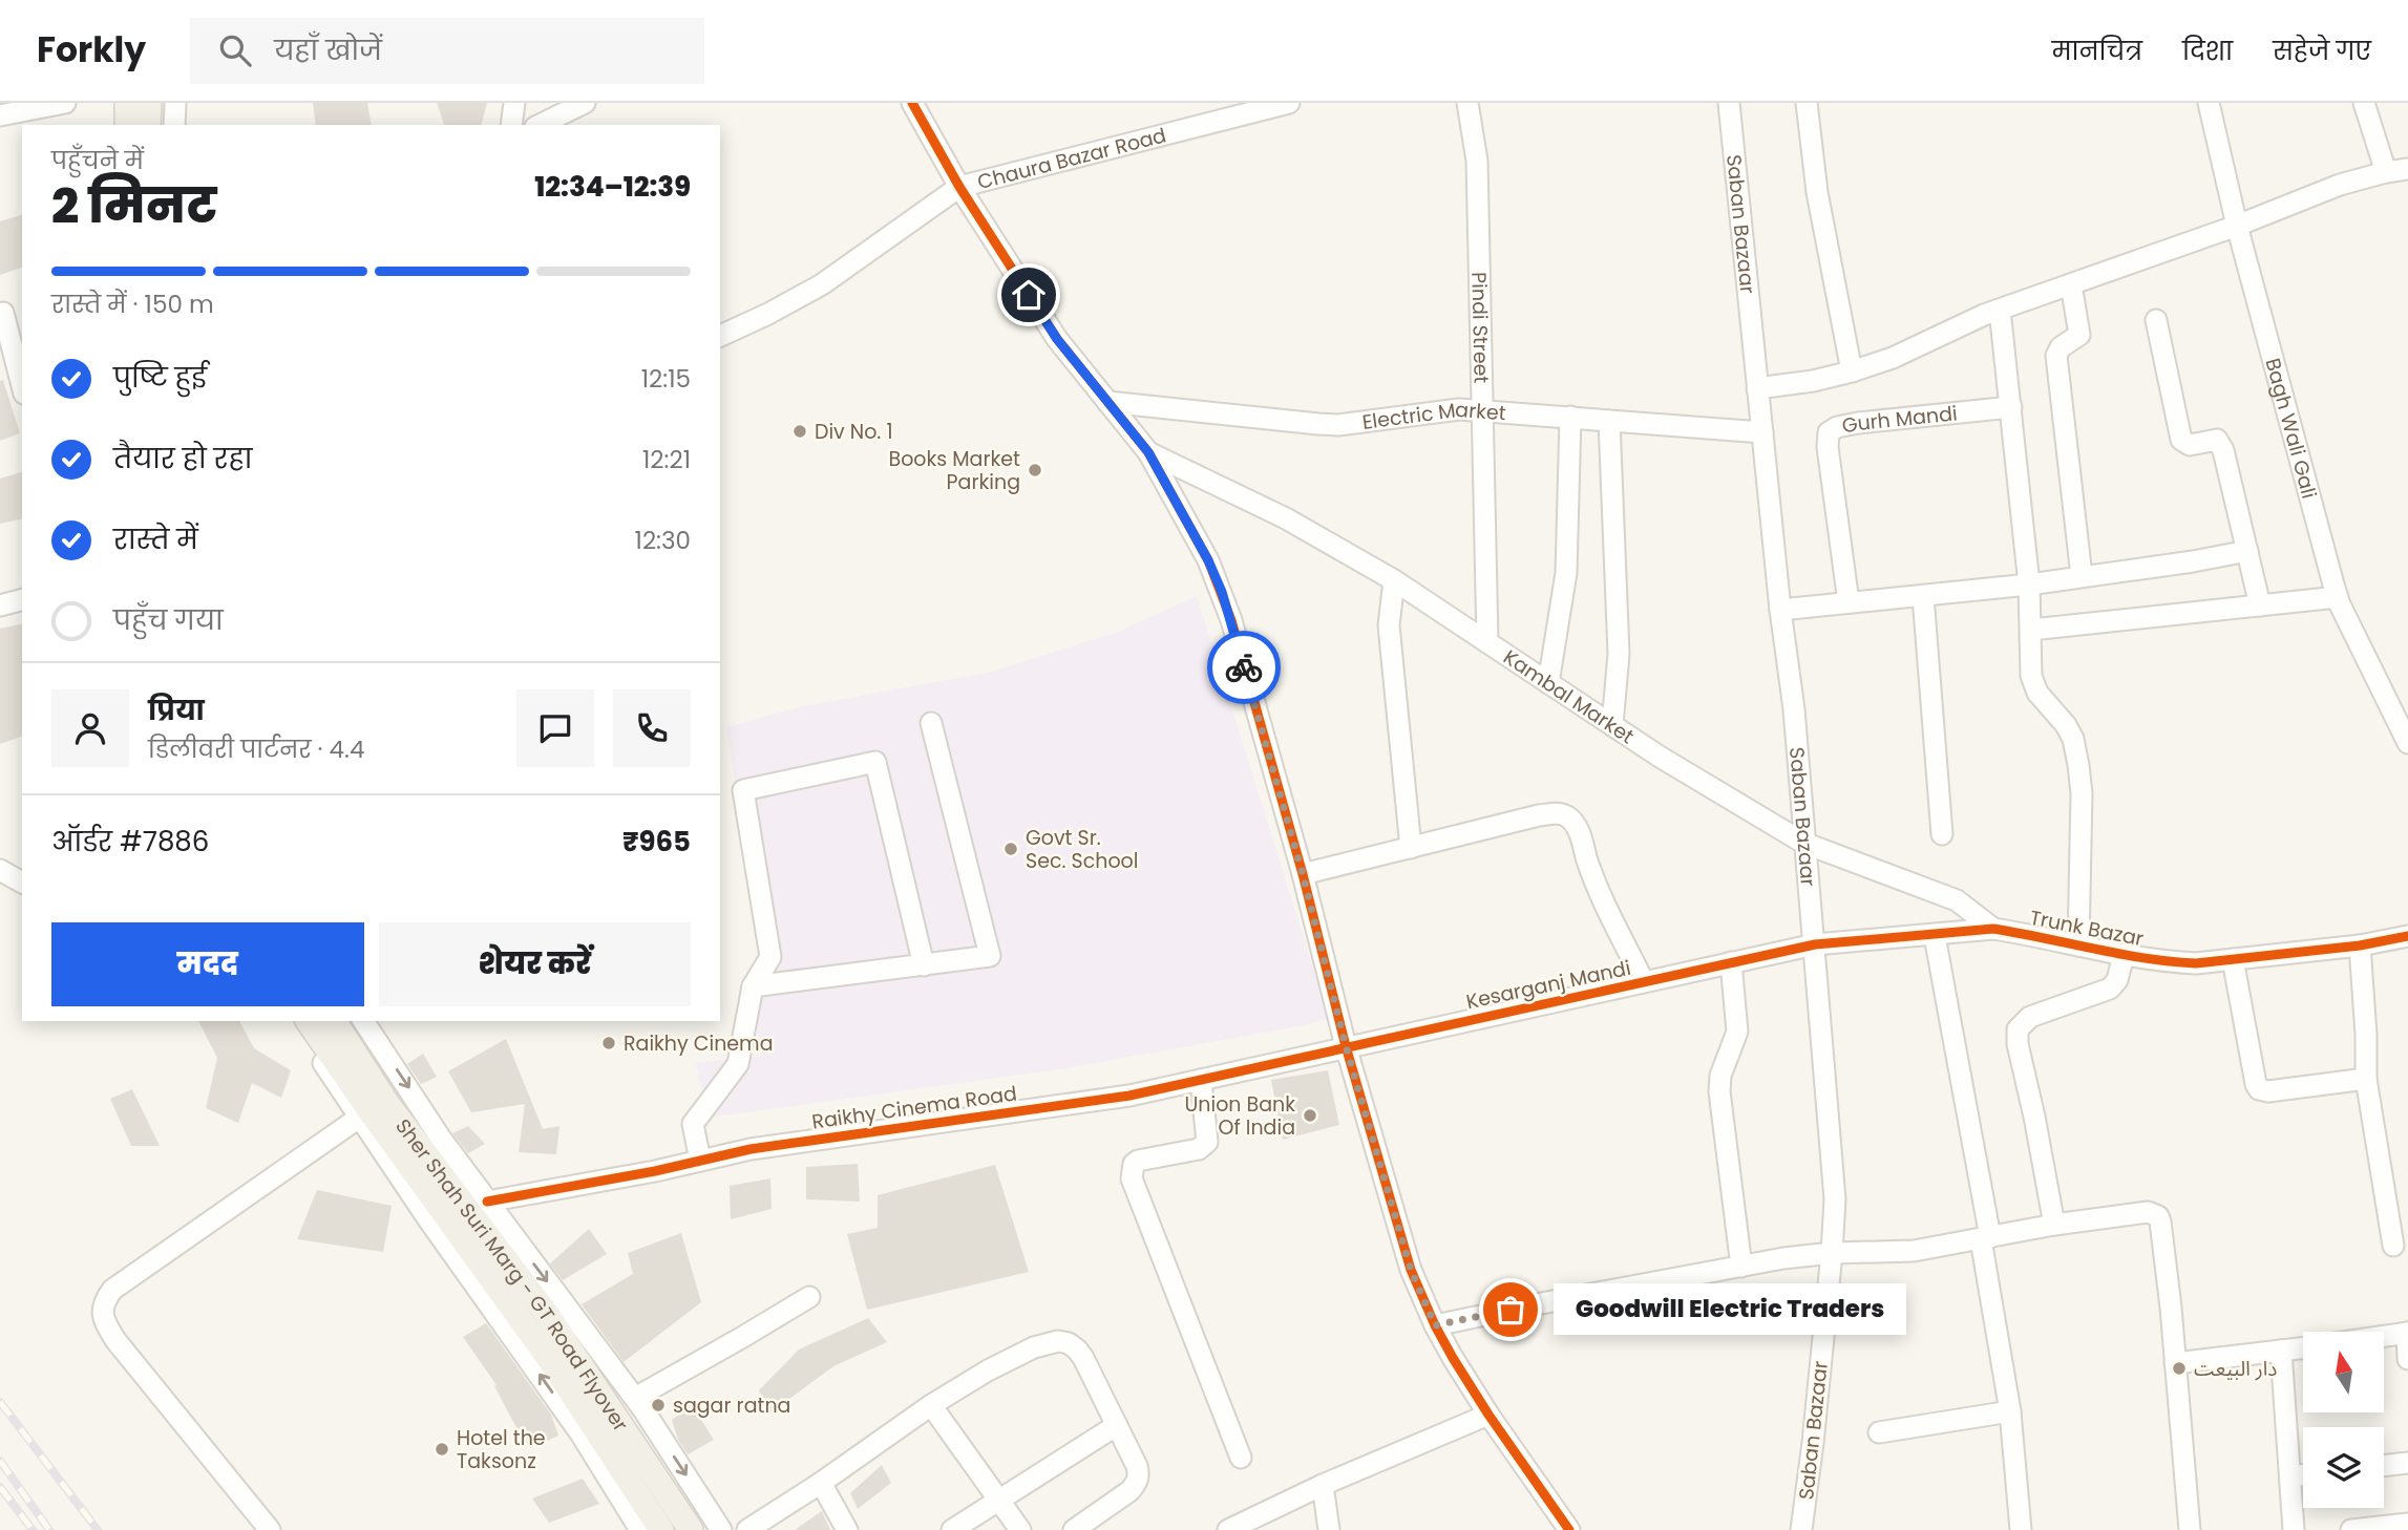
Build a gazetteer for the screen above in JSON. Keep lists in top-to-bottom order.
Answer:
{
  "streets": {
    "main road": ["Sher Shah Suri Marg - GT Road Flyover"],
    "street": [
      "Chaura Bazar Road",
      "Saban Bazaar",
      "Pindi Street",
      "Electric Market",
      "Gurh Mandi",
      "Bagh Wali Gali",
      "Kambal Market",
      "Trunk Bazar",
      "Kesarganj Mandi",
      "Raikhy Cinema Road"
    ]
  },
  "crossings": [
    ["Saban Bazaar", "Electric Market"],
    ["Saban Bazaar", "Kambal Market"],
    ["Saban Bazaar", "Trunk Bazar"],
    ["Pindi Street", "Electric Market"],
    ["Pindi Street", "Kambal Market"],
    ["Kambal Market", "Trunk Bazar"],
    ["Trunk Bazar", "Kesarganj Mandi"],
    ["Kesarganj Mandi", "Raikhy Cinema Road"]
  ],
  "places": [
    "Div No. 1",
    "Books Market Parking",
    "Govt Sr. Sec. School",
    "Raikhy Cinema",
    "Union Bank Of India",
    "Goodwill Electric Traders",
    "دار البیعت",
    "sagar ratna",
    "Hotel the Taksonz"
  ],
  "north": "top",
  "page": {
    "header": "Forkly",
    "search": "यहाँ खोजें",
    "nav": ["मानचित्र", "दिशा", "सहेजे गए"],
    "heading": ["2 मिनट", "पहुँचने में", "12:34–12:39"],
    "panel": [
      "प्रिया",
      "डिलीवरी पार्टनर · 4.4",
      "ऑर्डर #7886",
      "₹965"
    ],
    "bar": "रास्ते में · 150 m",
    "list": [
      ["पुष्टि हुई", "12:15"],
      ["तैयार हो रहा", "12:21"],
      ["रास्ते में", "12:30"],
      "पहुँच गया"
    ],
    "buttons": ["मदद", "शेयर करें"],
    "bubble": "Goodwill Electric Traders"
  }
}
